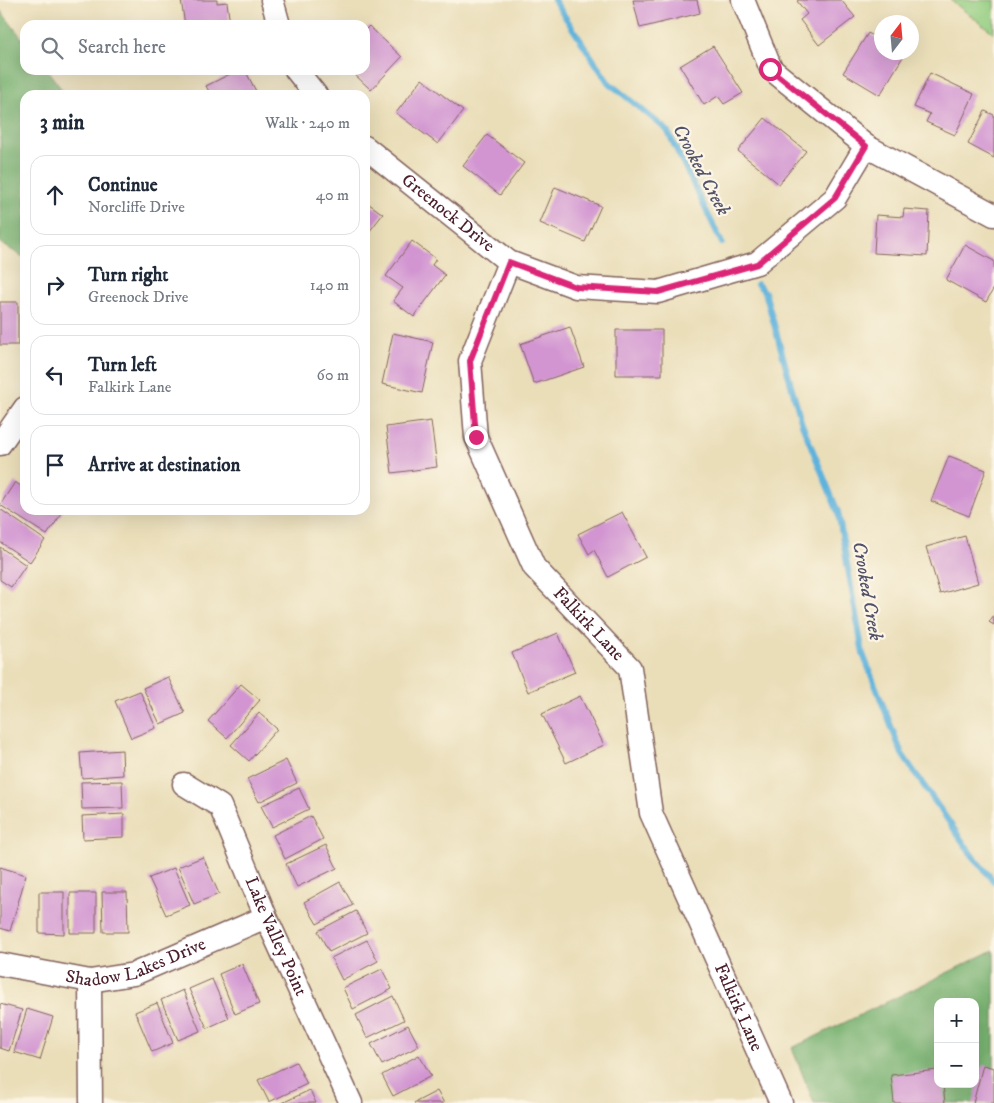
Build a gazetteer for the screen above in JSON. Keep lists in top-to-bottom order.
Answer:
{
  "streets": {
    "street": [
      "Greenock Drive",
      "Falkirk Lane",
      "Lake Valley Point",
      "Shadow Lakes Drive"
    ]
  },
  "crossings": [
    ["Greenock Drive", "Falkirk Lane"],
    ["Lake Valley Point", "Shadow Lakes Drive"]
  ],
  "water": ["Crooked Creek"],
  "north": "top",
  "page": {
    "search": "Search here",
    "heading": ["3 min", "Walk · 240 m"],
    "list": [
      ["Continue", "Norcliffe Drive", "40 m"],
      ["Turn right", "Greenock Drive", "140 m"],
      ["Turn left", "Falkirk Lane", "60 m"],
      "Arrive at destination"
    ],
    "map_buttons": ["+", "−"]
  }
}
